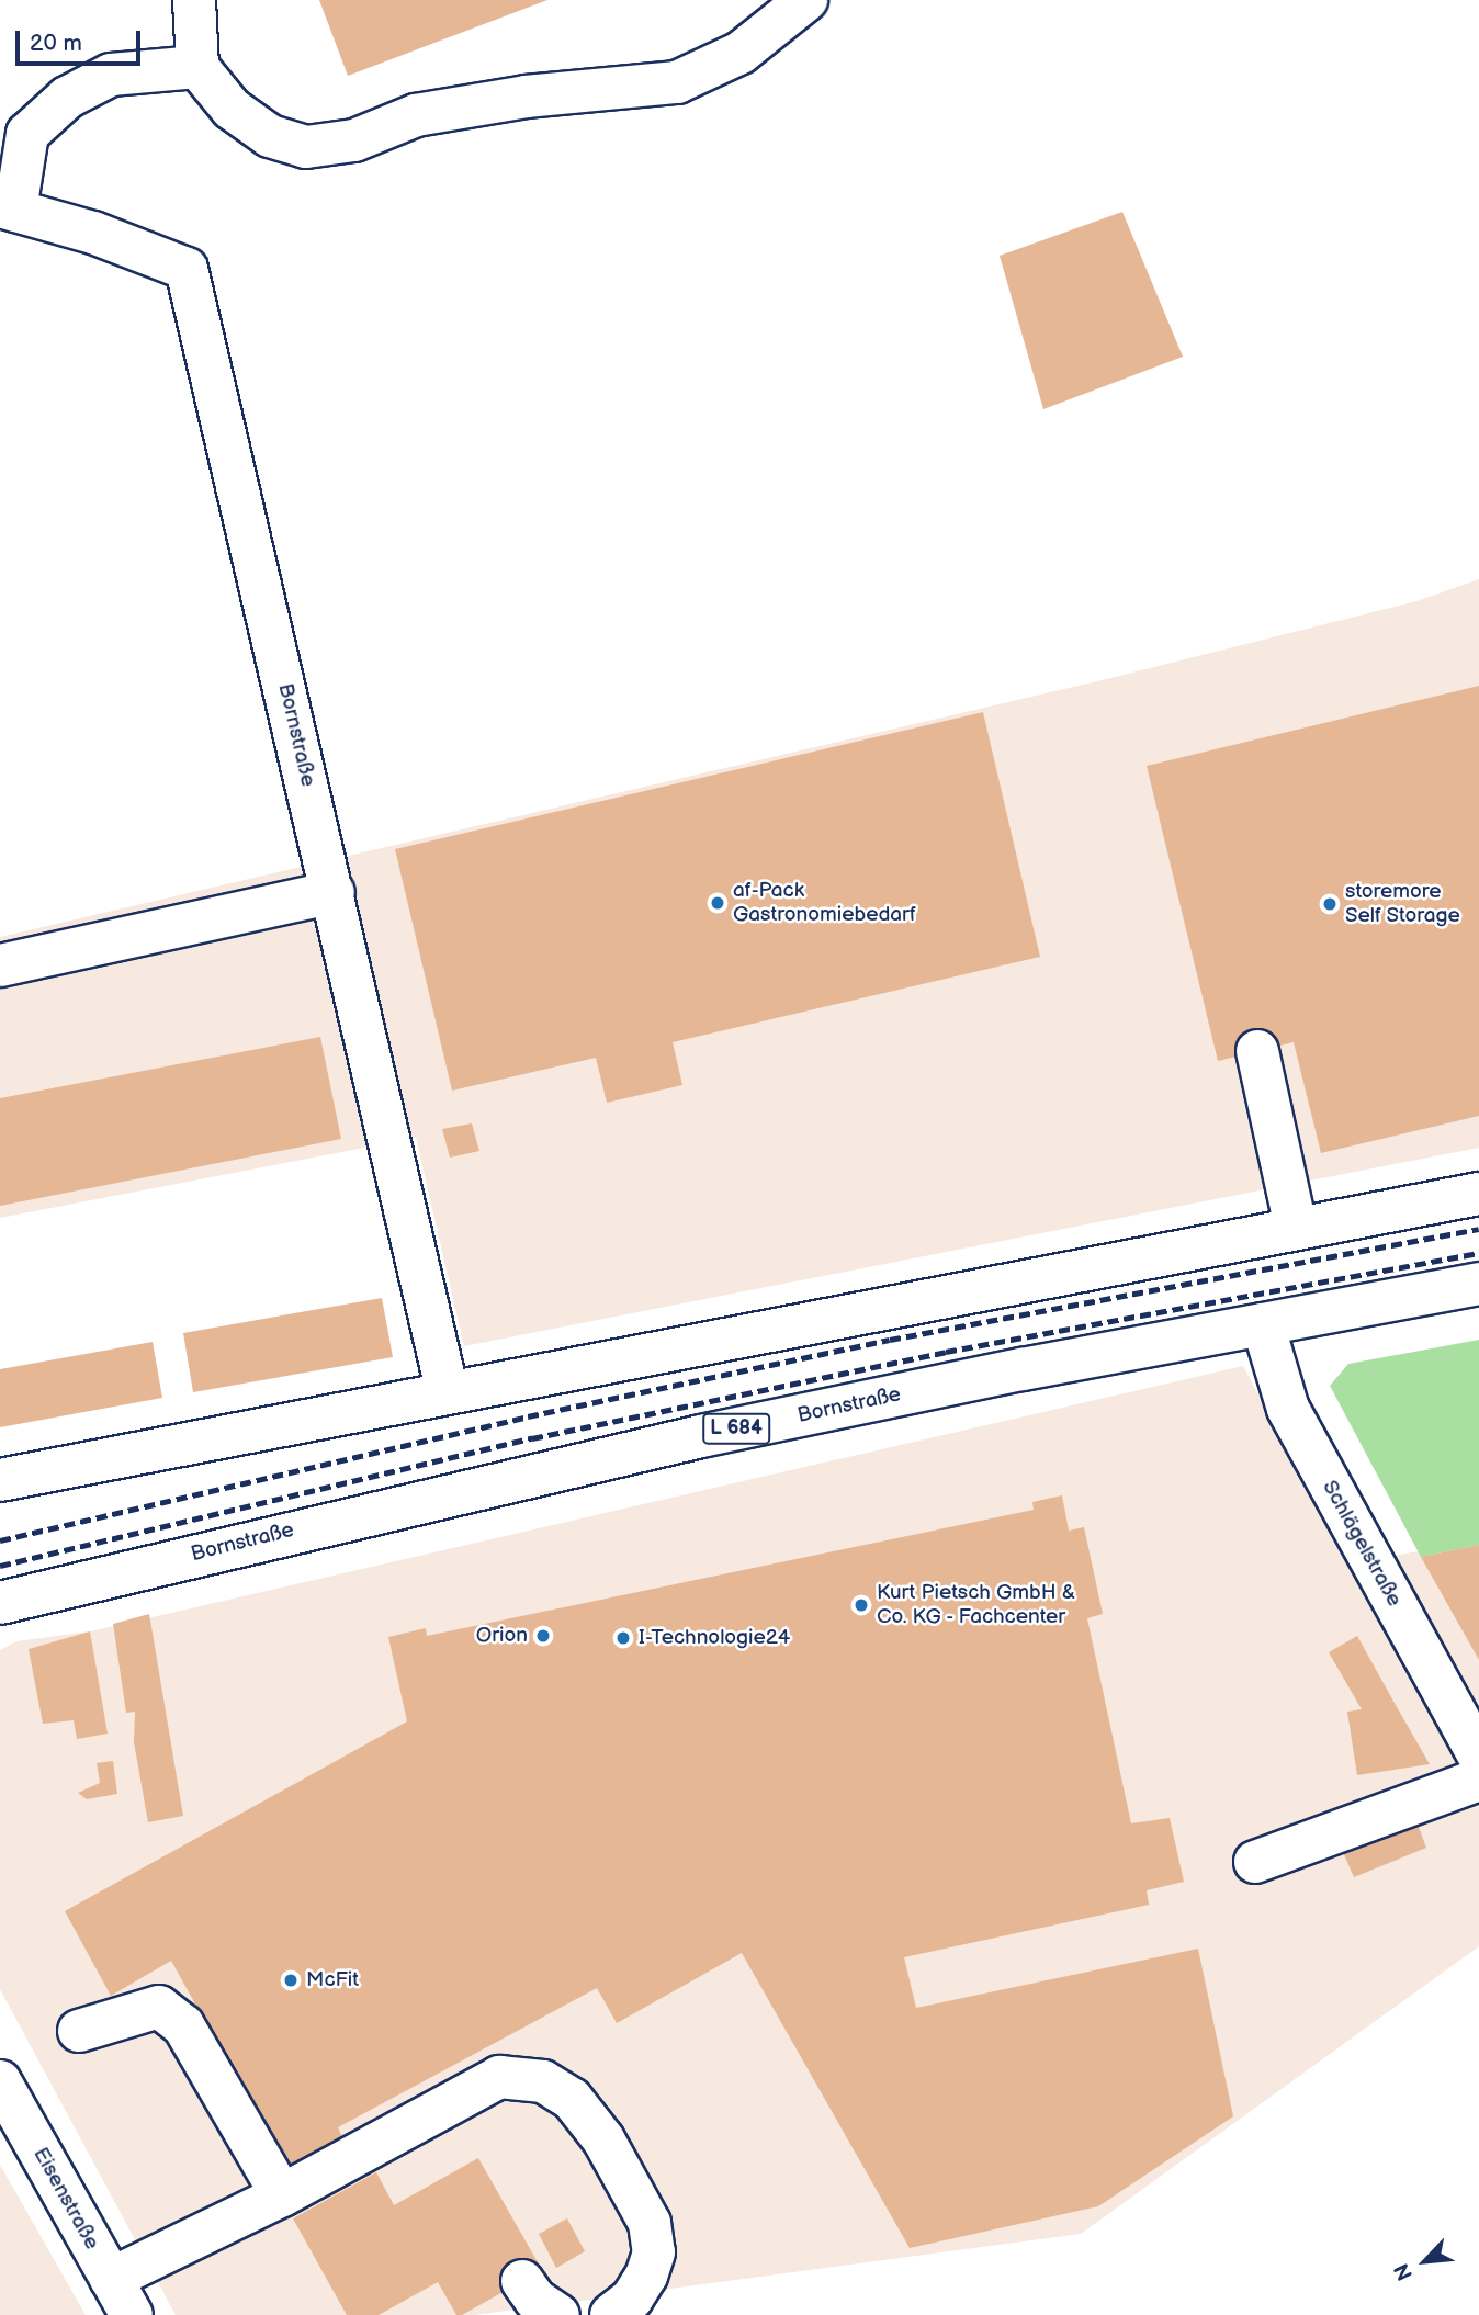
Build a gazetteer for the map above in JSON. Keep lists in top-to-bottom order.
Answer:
{
  "streets": {
    "main road": [
      "Bornstraße",
      "L 684",
      "Schlägelstraße",
      "Eisenstraße"
    ]
  },
  "crossings": [
    ["Bornstraße", "Schlägelstraße"]
  ],
  "places": [
    "af-Pack Gastronomiebedarf",
    "storemore Self Storage",
    "Kurt Pietsch GmbH & Co. KG - Fachcenter",
    "Orion",
    "I-Technologie24",
    "McFit"
  ],
  "scale_bar": "20 m",
  "north": "bottom left"
}
